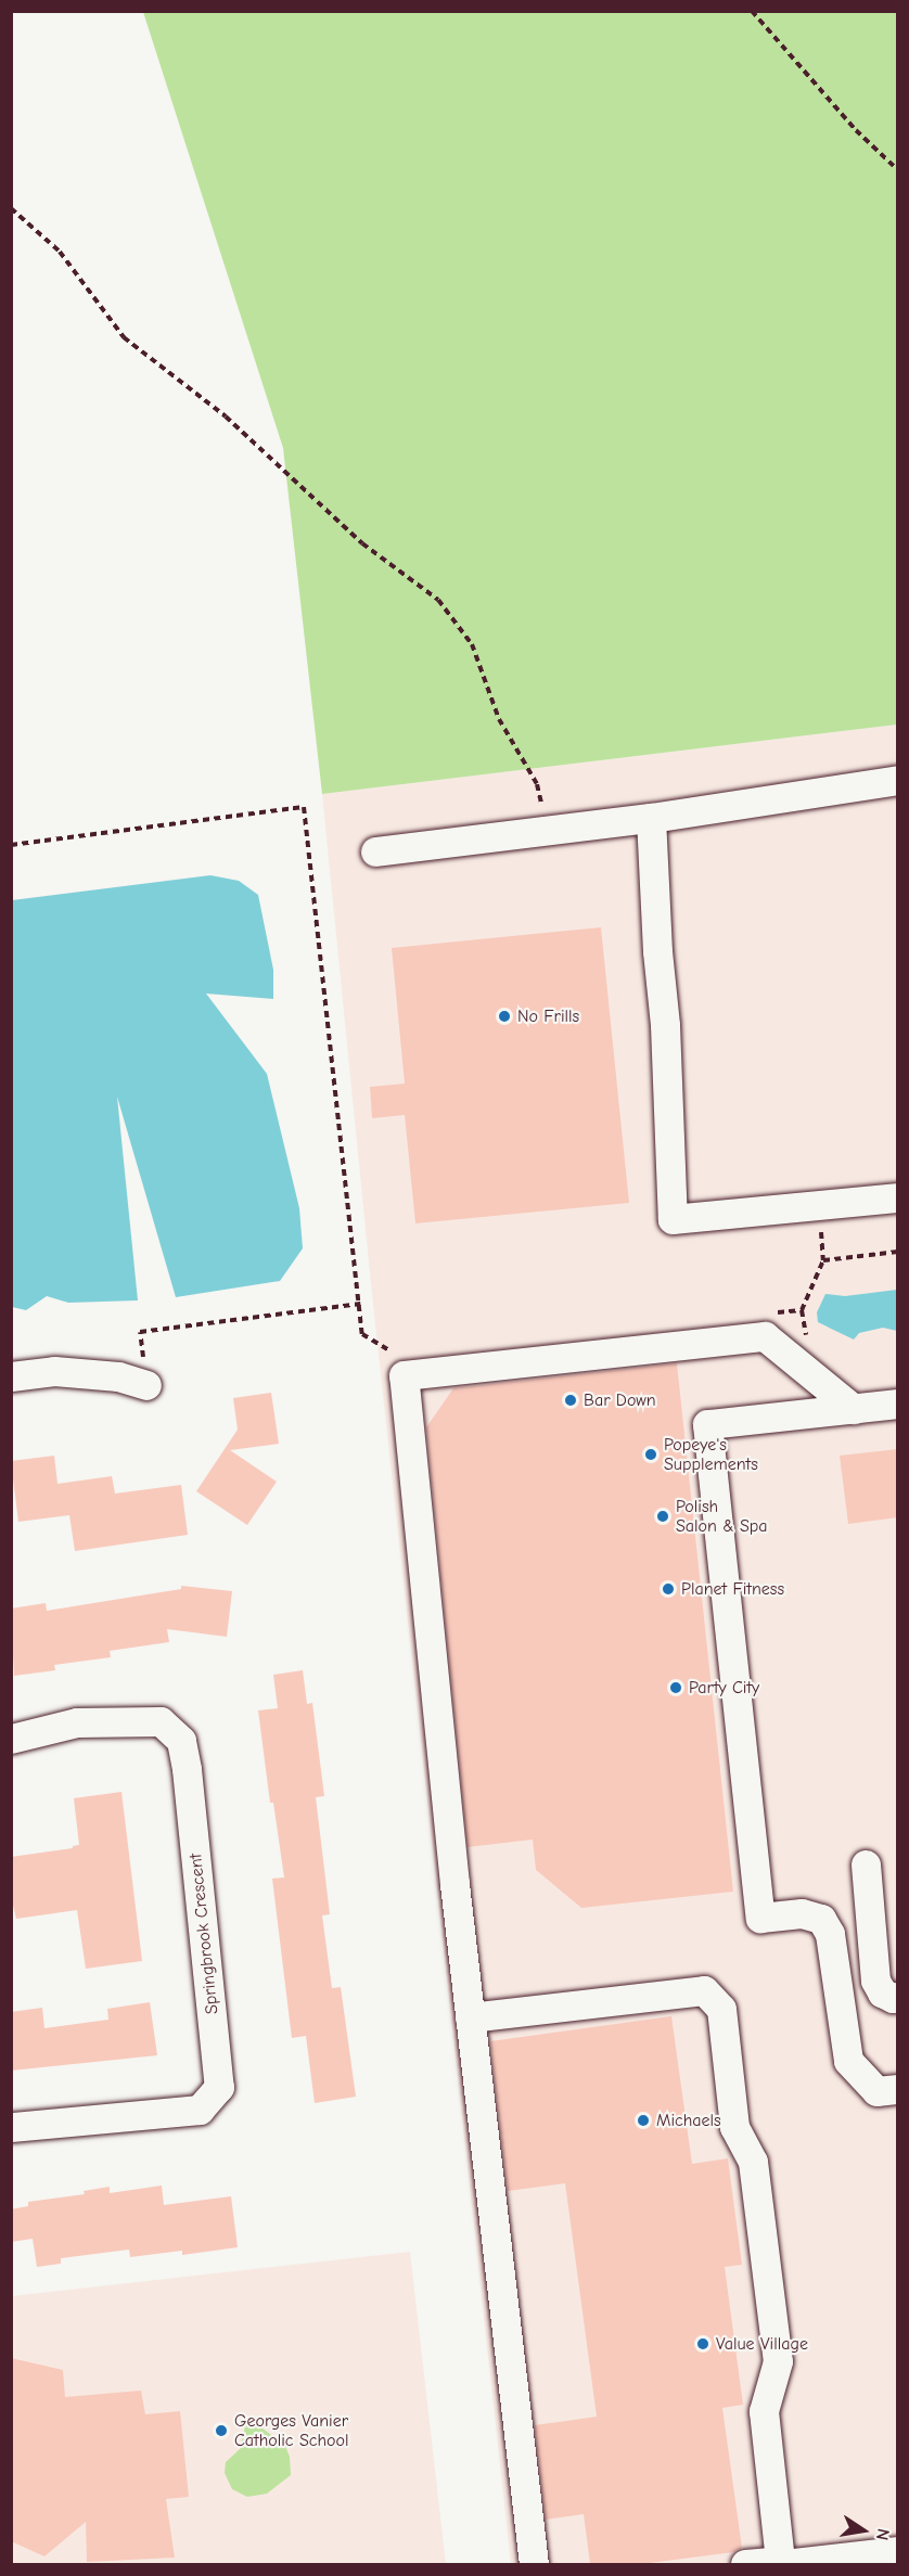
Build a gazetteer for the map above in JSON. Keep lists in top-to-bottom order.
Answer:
{
  "streets": {
    "street": ["Springbrook Crescent"]
  },
  "places": [
    "No Frills",
    "Bar Down",
    "Popeye's Supplements",
    "Polish Salon & Spa",
    "Planet Fitness",
    "Party City",
    "Michaels",
    "Value Village",
    "Georges Vanier Catholic School"
  ],
  "north": "right"
}
